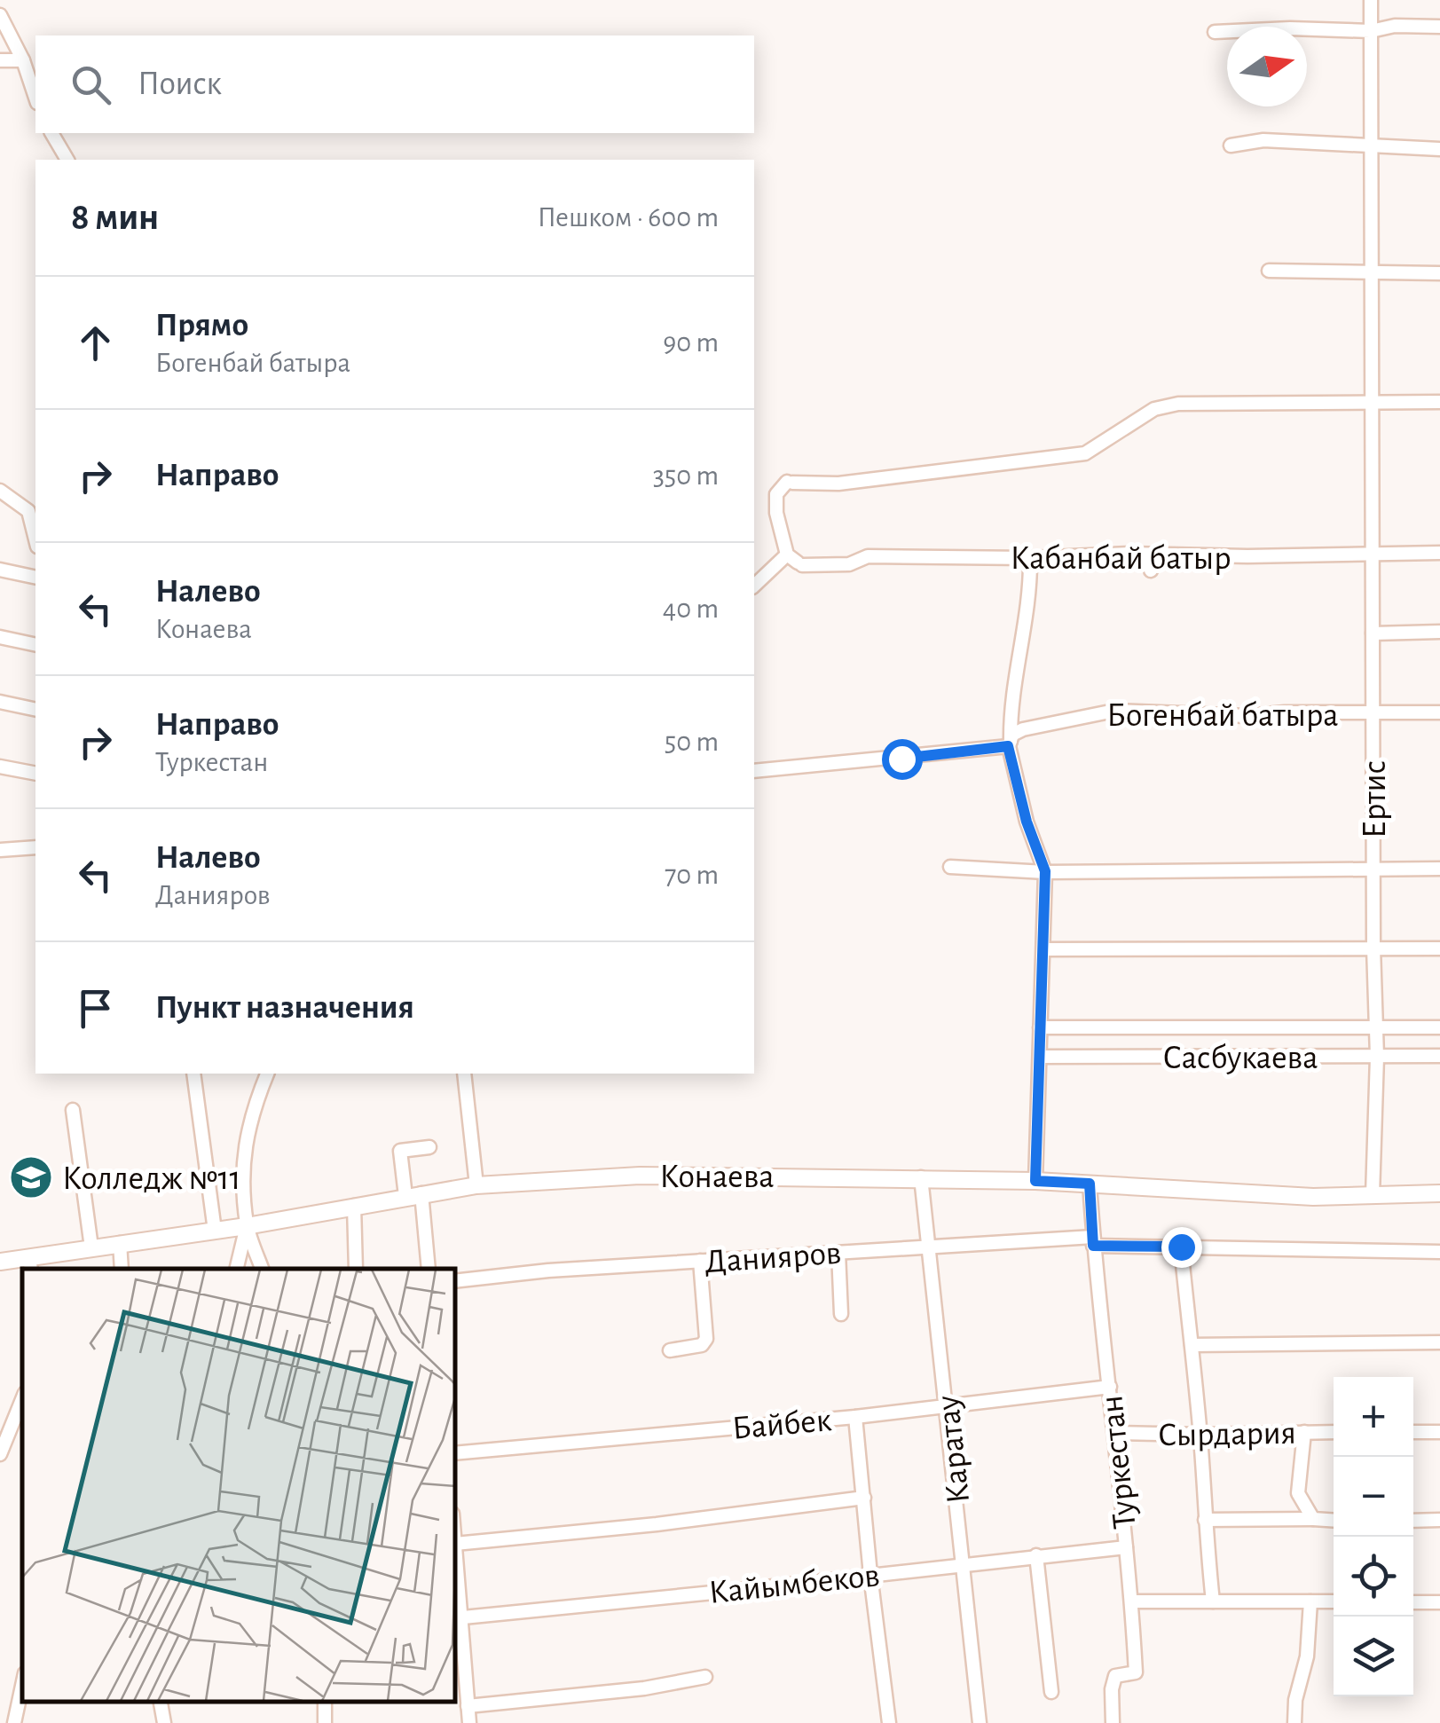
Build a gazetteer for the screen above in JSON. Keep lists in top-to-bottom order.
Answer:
{
  "streets": {
    "main road": ["Конаева"],
    "street": [
      "Кабанбай батыр",
      "Богенбай батыра",
      "Ертис",
      "Сасбукаева",
      "Данияров",
      "Байбек",
      "Сырдария",
      "Каратау",
      "Туркестан",
      "Кайымбеков"
    ]
  },
  "crossings": [
    ["Кабанбай батыр", "Ертис"],
    ["Богенбай батыра", "Ертис"],
    ["Ертис", "Сасбукаева"],
    ["Ертис", "Конаева"],
    ["Конаева", "Каратау"],
    ["Конаева", "Туркестан"],
    ["Данияров", "Каратау"],
    ["Данияров", "Туркестан"],
    ["Байбек", "Каратау"],
    ["Байбек", "Туркестан"],
    ["Сырдария", "Туркестан"],
    ["Каратау", "Кайымбеков"],
    ["Туркестан", "Кайымбеков"]
  ],
  "places": {
    "school or university": ["Колледж №11"]
  },
  "north": "right",
  "page": {
    "search": "Поиск",
    "heading": ["8 мин", "Пешком · 600 m"],
    "list": [
      ["Прямо", "Богенбай батыра", "90 m"],
      ["Направо", "350 m"],
      ["Налево", "Конаева", "40 m"],
      ["Направо", "Туркестан", "50 m"],
      ["Налево", "Данияров", "70 m"],
      "Пункт назначения"
    ],
    "map_buttons": ["+", "−"]
  }
}
